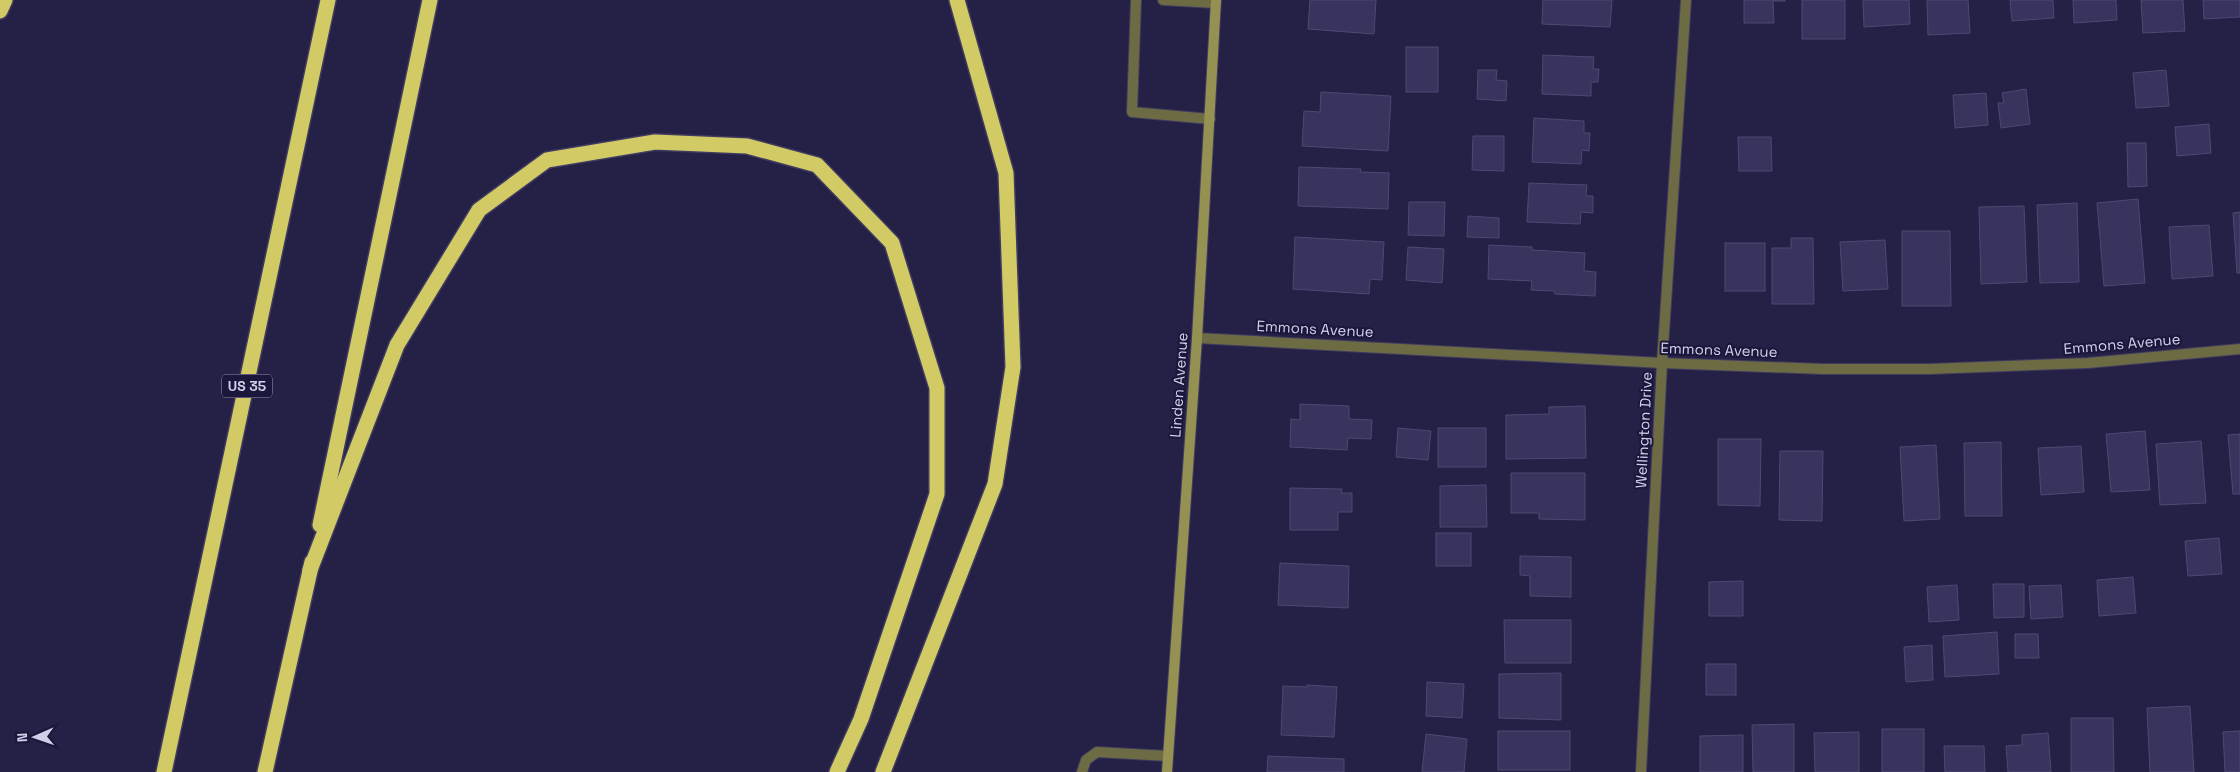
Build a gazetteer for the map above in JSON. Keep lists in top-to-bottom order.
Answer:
{
  "streets": {
    "highway": ["US 35"],
    "main road": ["Linden Avenue"],
    "street": ["Emmons Avenue", "Wellington Drive"]
  },
  "crossings": [
    ["Emmons Avenue", "Linden Avenue"],
    ["Emmons Avenue", "Wellington Drive"]
  ],
  "north": "left"
}
